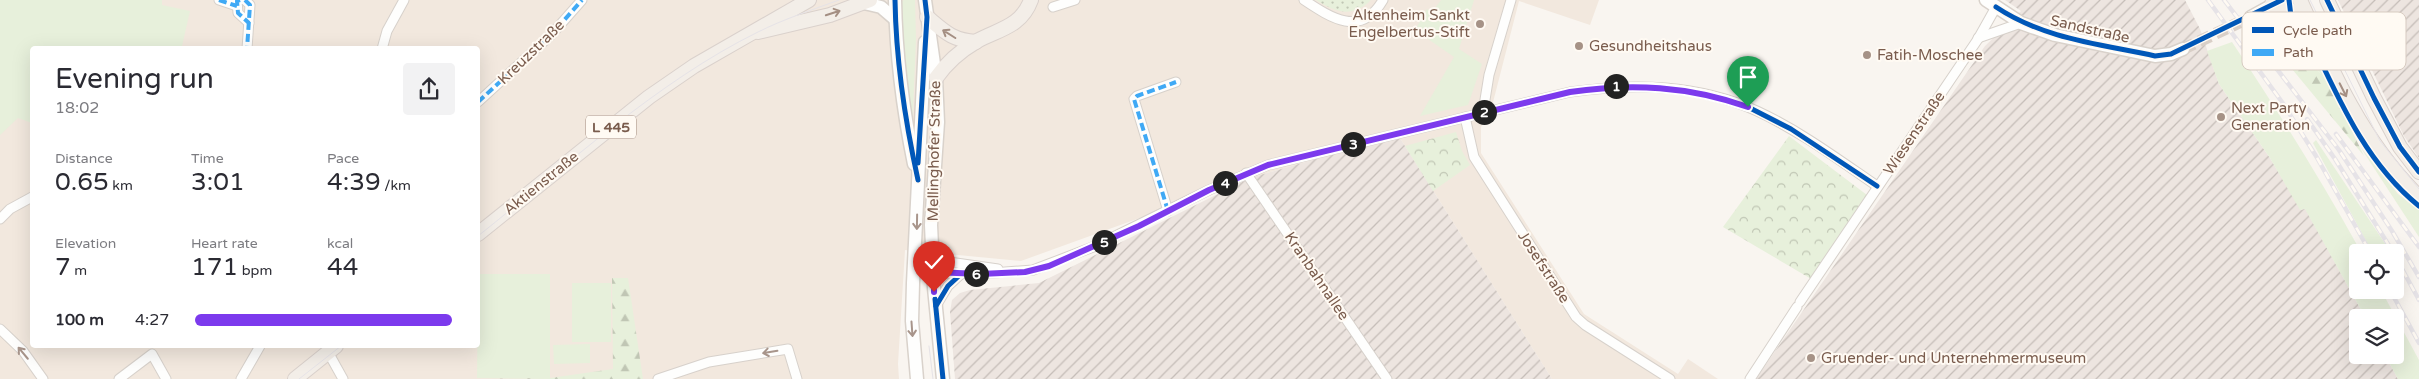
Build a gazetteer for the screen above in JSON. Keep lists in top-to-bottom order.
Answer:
{
  "streets": {
    "main road": [
      "Sandstraße",
      "L 445",
      "Mellinghofer Straße",
      "Aktienstraße"
    ],
    "street": [
      "Kreuzstraße",
      "Wiesenstraße",
      "Josefstraße",
      "Kranbahnallee"
    ]
  },
  "crossings": [
    ["Sandstraße", "Wiesenstraße"]
  ],
  "places": [
    "Altenheim Sankt Engelbertus-Stift",
    "Gesundheitshaus",
    "Fatih-Moschee",
    "Next Party Generation",
    "Gruender- und Unternehmermuseum"
  ],
  "legend": ["Cycle path", "Path"],
  "page": {
    "heading": ["Evening run", "18:02"],
    "pins": [
      "1",
      "2",
      "3",
      "4",
      "5",
      "6"
    ],
    "stats": [
      ["Distance", "0.65 km"],
      ["Time", "3:01"],
      ["Pace", "4:39 /km"],
      ["Elevation", "7 m"],
      ["Heart rate", "171 bpm"],
      ["kcal", "44"]
    ],
    "list": [
      {
        "name": "100 m",
        "note": "4:27"
      }
    ]
  }
}
